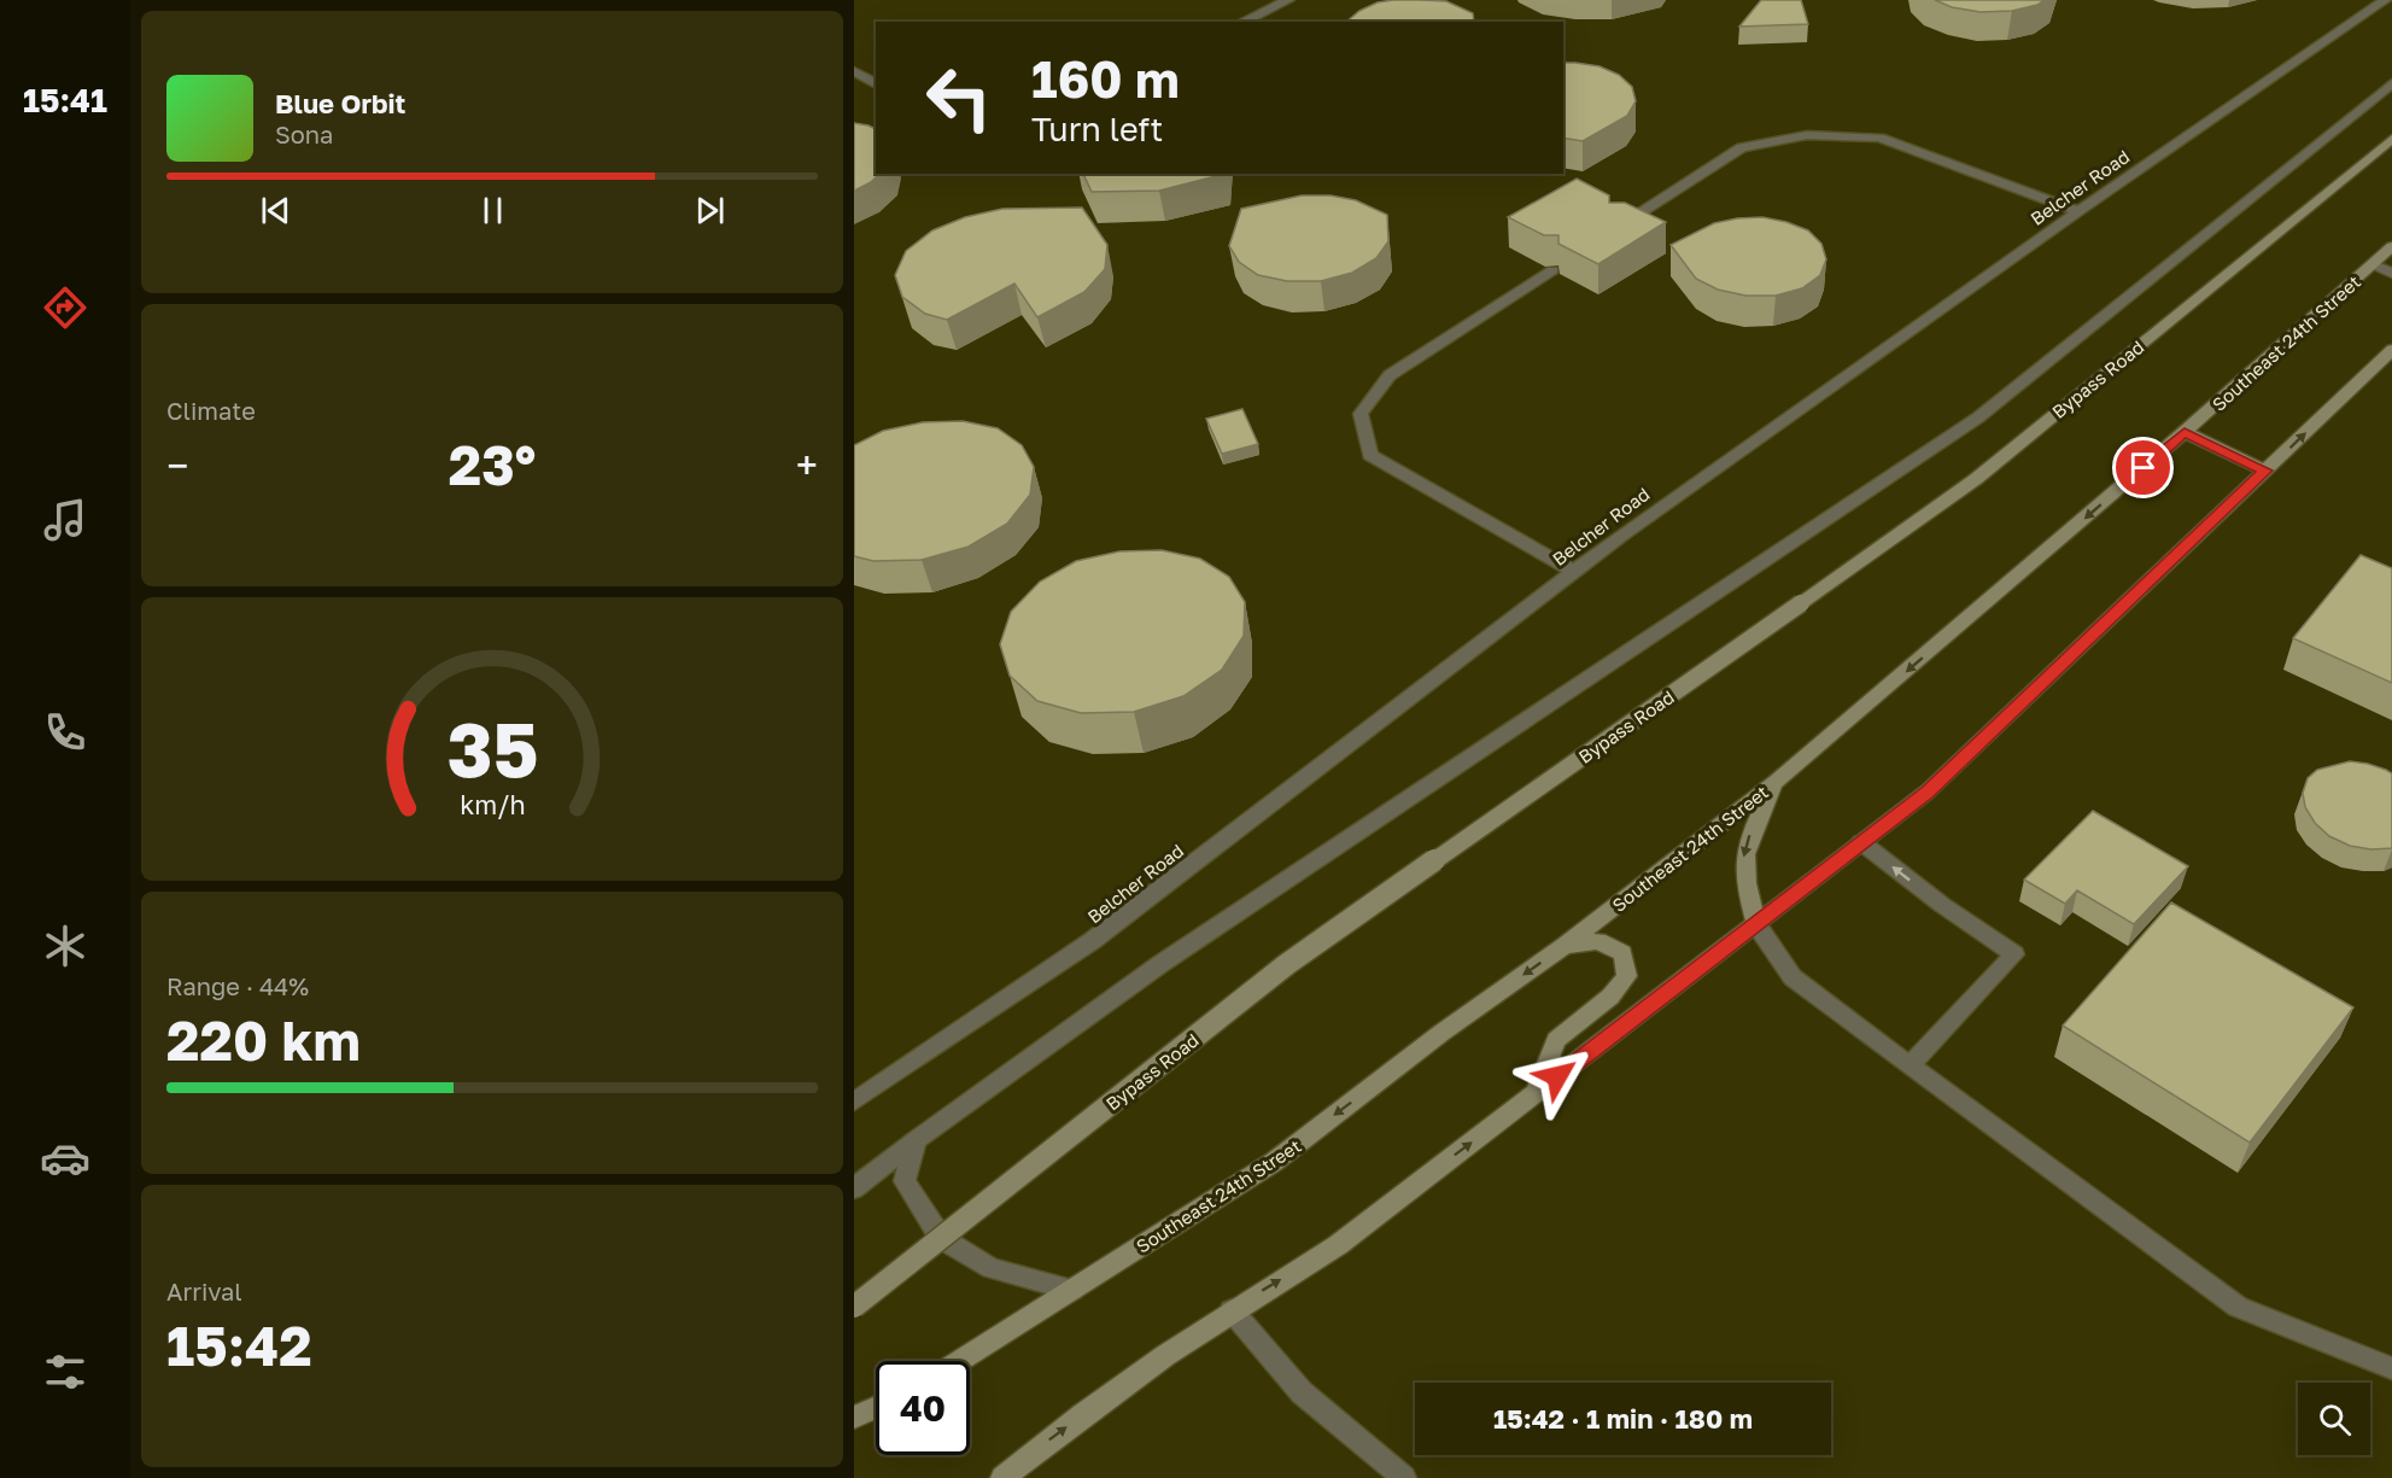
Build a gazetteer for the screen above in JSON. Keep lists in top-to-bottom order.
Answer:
{
  "streets": {
    "street": ["Belcher Road", "Southeast 24th Street", "Bypass Road"]
  },
  "page": {
    "tabs": "15:41",
    "turn": ["160 m", "Turn left"],
    "song": ["Blue Orbit", "Sona"],
    "tile": [
      "Climate",
      ["Range · 44%", "220 km"],
      ["Arrival", "15:42"]
    ],
    "heat": ["−", "23°", "+"],
    "limit": "40",
    "trip": "15:42 · 1 min · 180 m",
    "gauge": ["35", "km/h"]
  }
}
